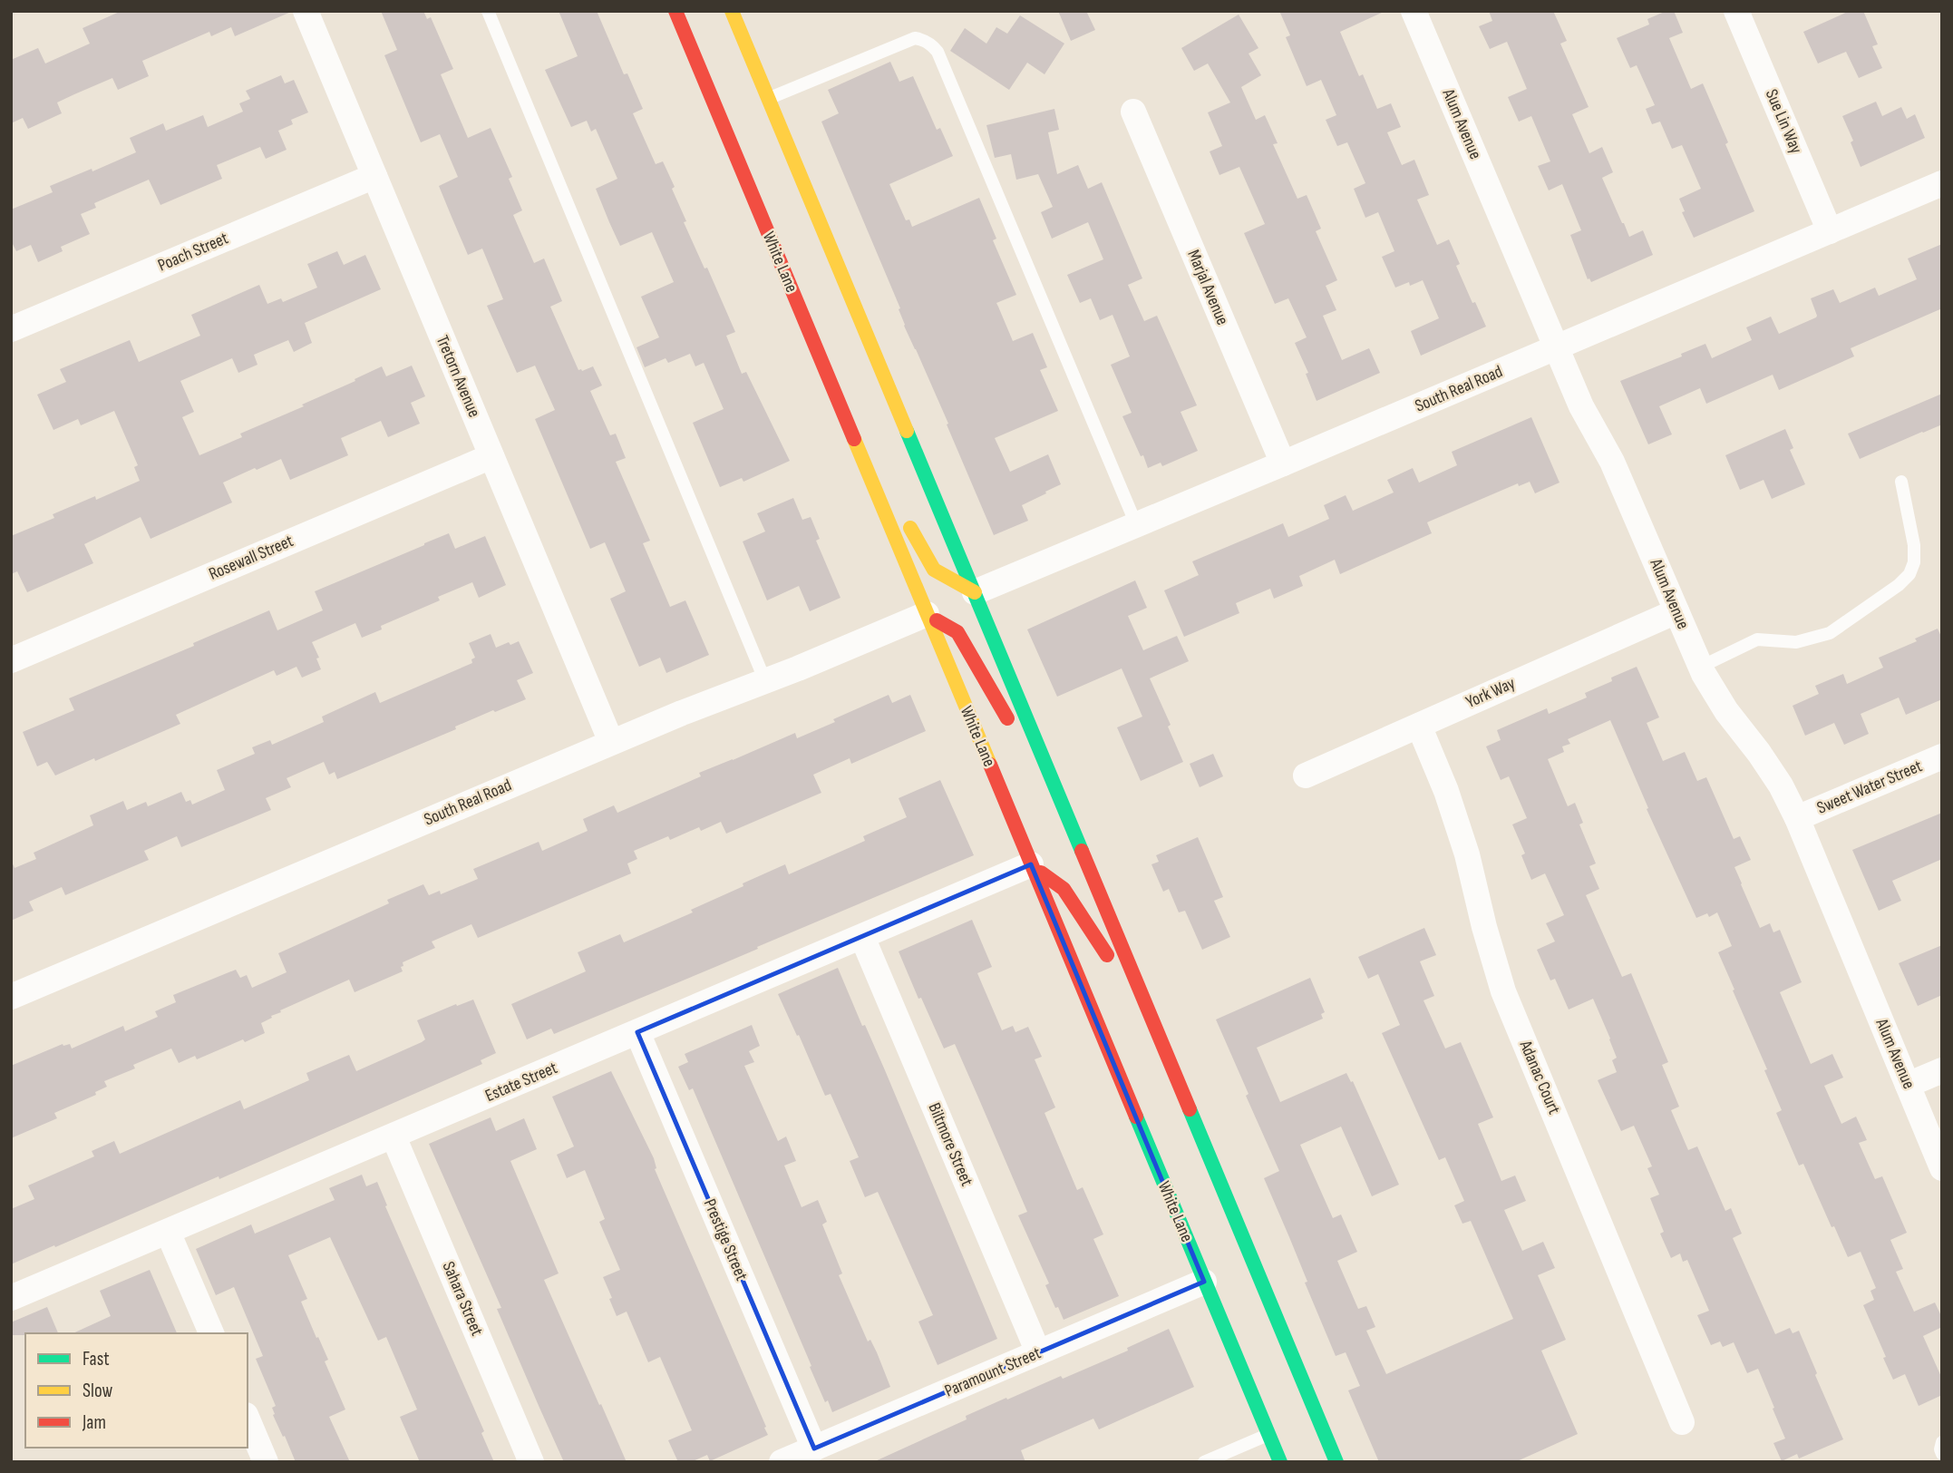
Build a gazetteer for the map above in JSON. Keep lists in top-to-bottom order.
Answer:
{
  "streets": {
    "main road": ["White Lane"],
    "street": [
      "Sue Lin Way",
      "Alum Avenue",
      "Poach Street",
      "Marjal Avenue",
      "Tretorn Avenue",
      "South Real Road",
      "Rosewall Street",
      "York Way",
      "Sweet Water Street",
      "Adanac Court",
      "Estate Street",
      "Biltmore Street",
      "Prestige Street",
      "Sahara Street",
      "Paramount Street"
    ]
  },
  "crossings": [
    ["Sue Lin Way", "South Real Road"],
    ["Alum Avenue", "South Real Road"],
    ["Alum Avenue", "York Way"],
    ["Alum Avenue", "Sweet Water Street"],
    ["Poach Street", "Tretorn Avenue"],
    ["White Lane", "South Real Road"],
    ["White Lane", "Estate Street"],
    ["White Lane", "Paramount Street"],
    ["Marjal Avenue", "South Real Road"],
    ["Tretorn Avenue", "South Real Road"],
    ["Tretorn Avenue", "Rosewall Street"],
    ["York Way", "Adanac Court"],
    ["Estate Street", "Biltmore Street"],
    ["Estate Street", "Prestige Street"],
    ["Estate Street", "Sahara Street"],
    ["Biltmore Street", "Paramount Street"],
    ["Prestige Street", "Paramount Street"]
  ],
  "legend": ["Fast", "Slow", "Jam"]
}
